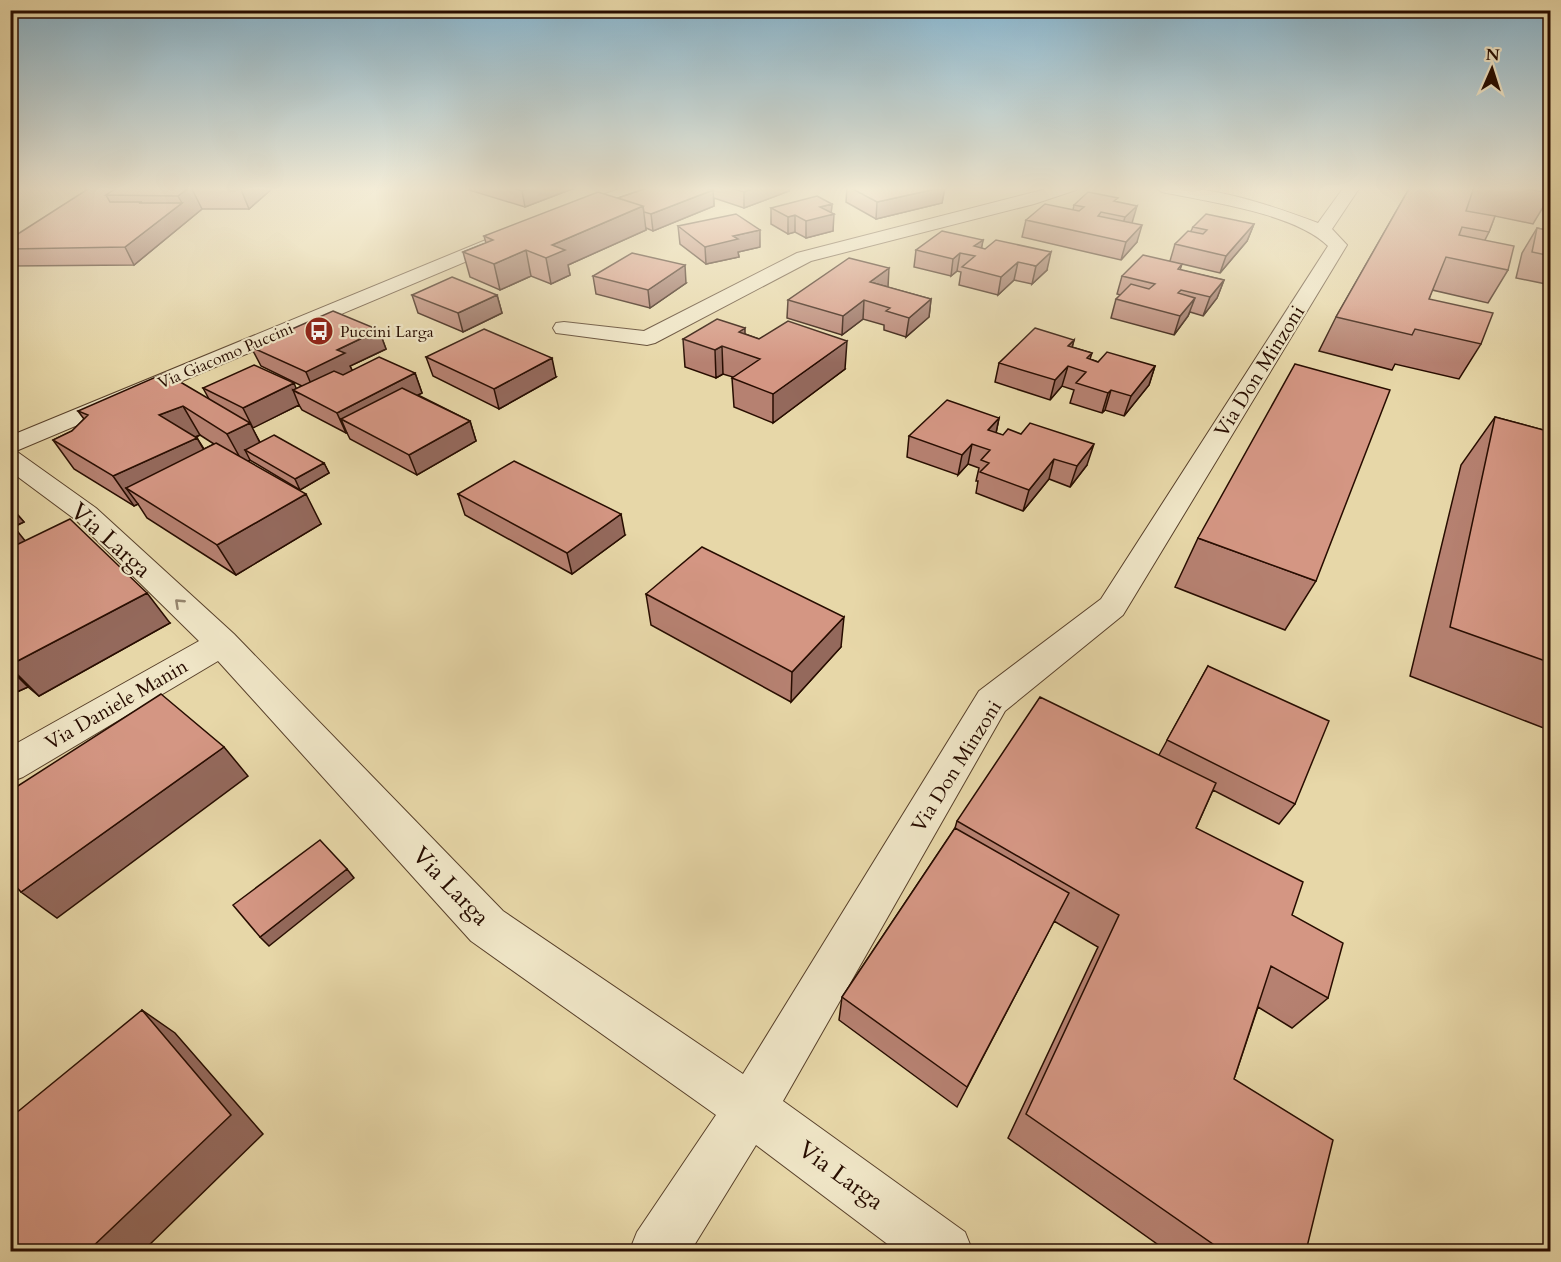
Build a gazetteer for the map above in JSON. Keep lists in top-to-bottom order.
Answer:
{
  "streets": {
    "street": [
      "Via Giacomo Puccini",
      "Via Don Minzoni",
      "Via Larga",
      "Via Daniele Manin"
    ]
  },
  "crossings": [
    ["Via Don Minzoni", "Via Larga"],
    ["Via Larga", "Via Daniele Manin"]
  ],
  "places": {
    "bus stop": ["Puccini Larga"]
  },
  "north": "top"
}
